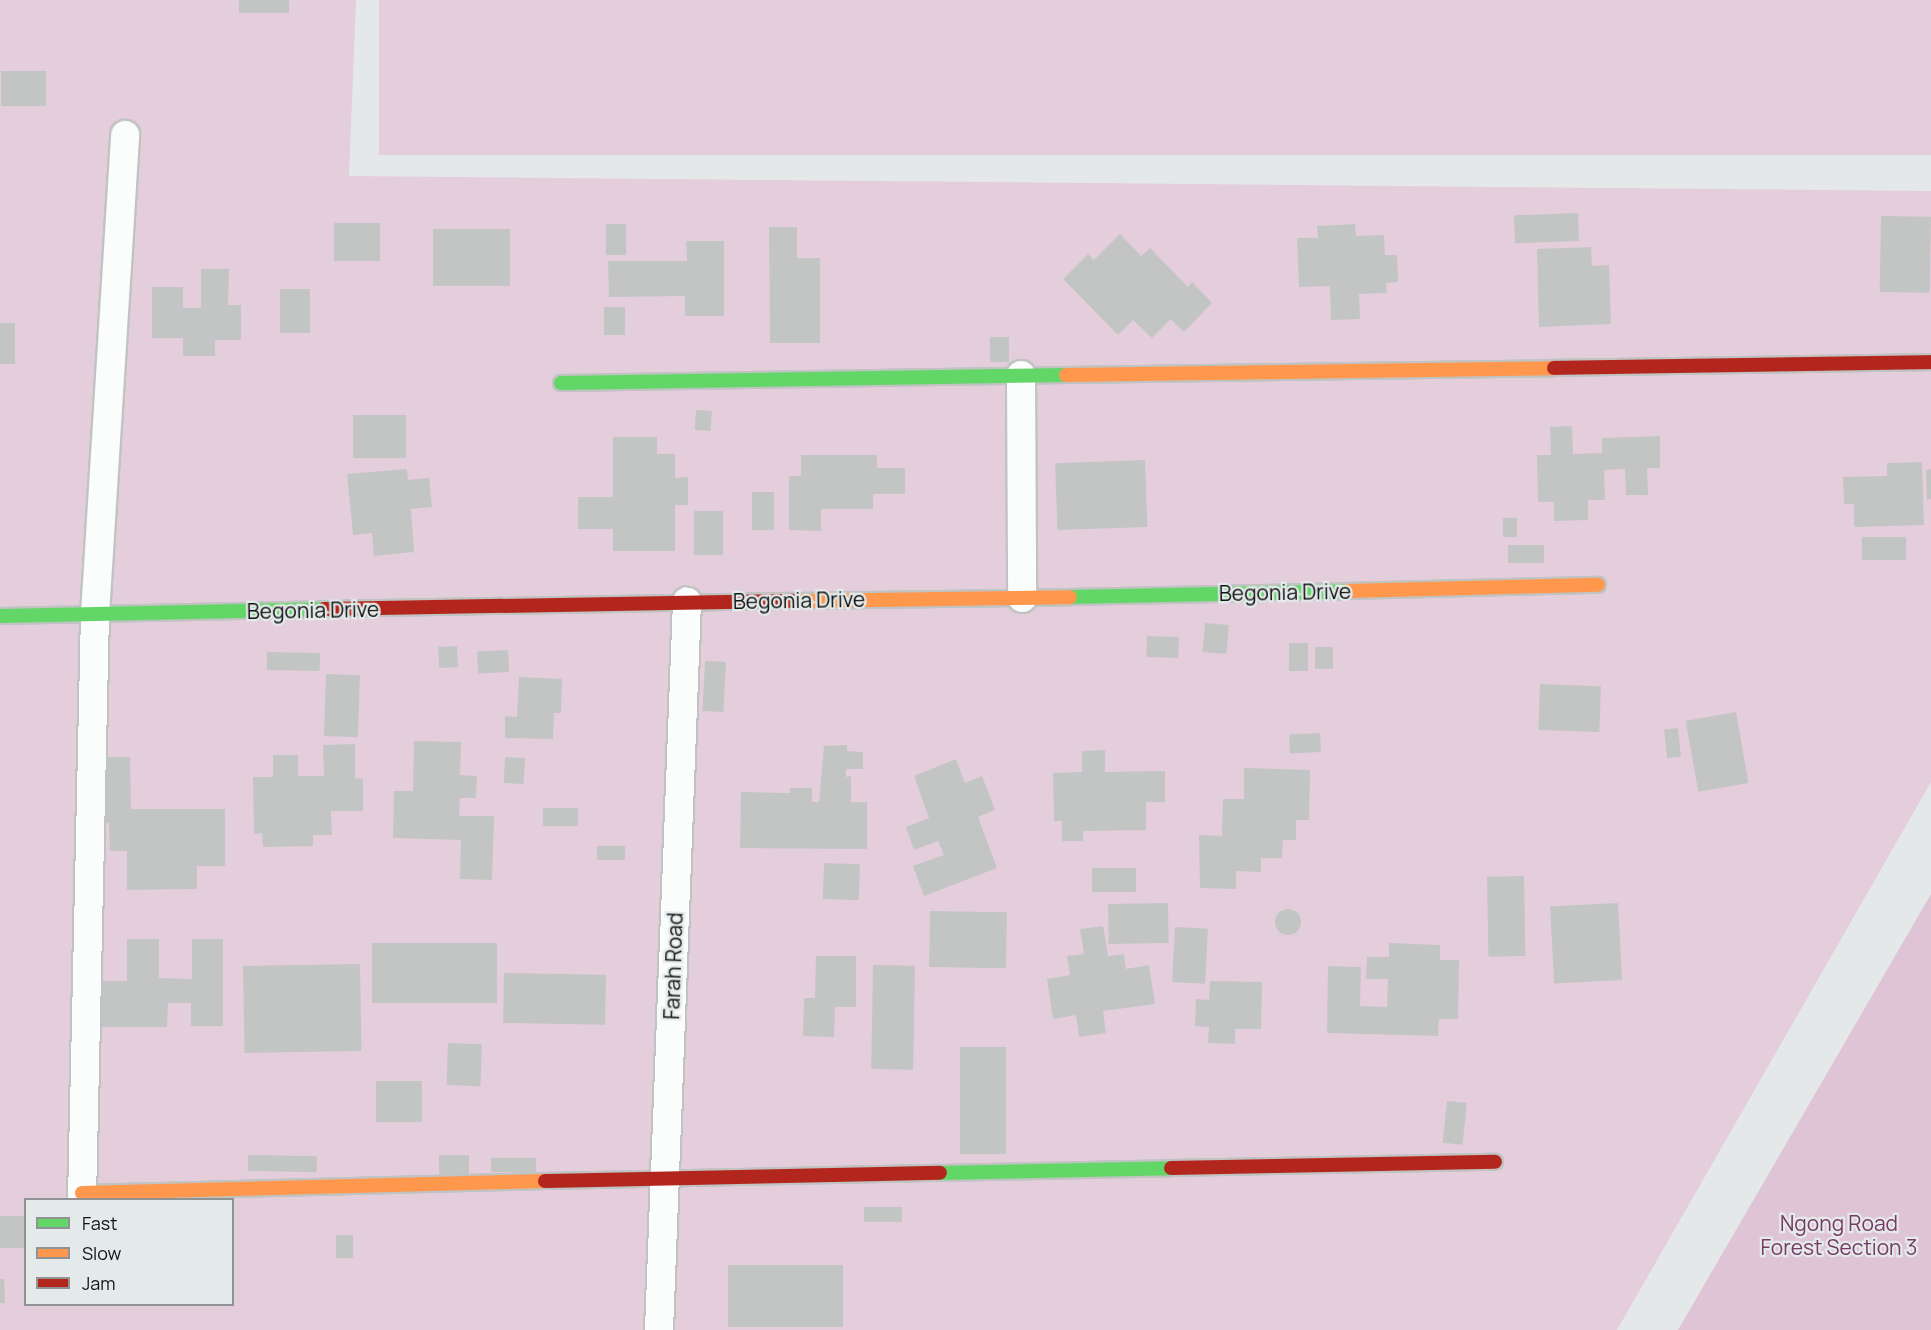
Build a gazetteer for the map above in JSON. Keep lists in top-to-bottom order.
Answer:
{
  "streets": {
    "street": ["Begonia Drive", "Farah Road"]
  },
  "crossings": [
    ["Begonia Drive", "Farah Road"]
  ],
  "parks": ["Ngong Road Forest Section 3"],
  "legend": ["Fast", "Slow", "Jam"]
}
